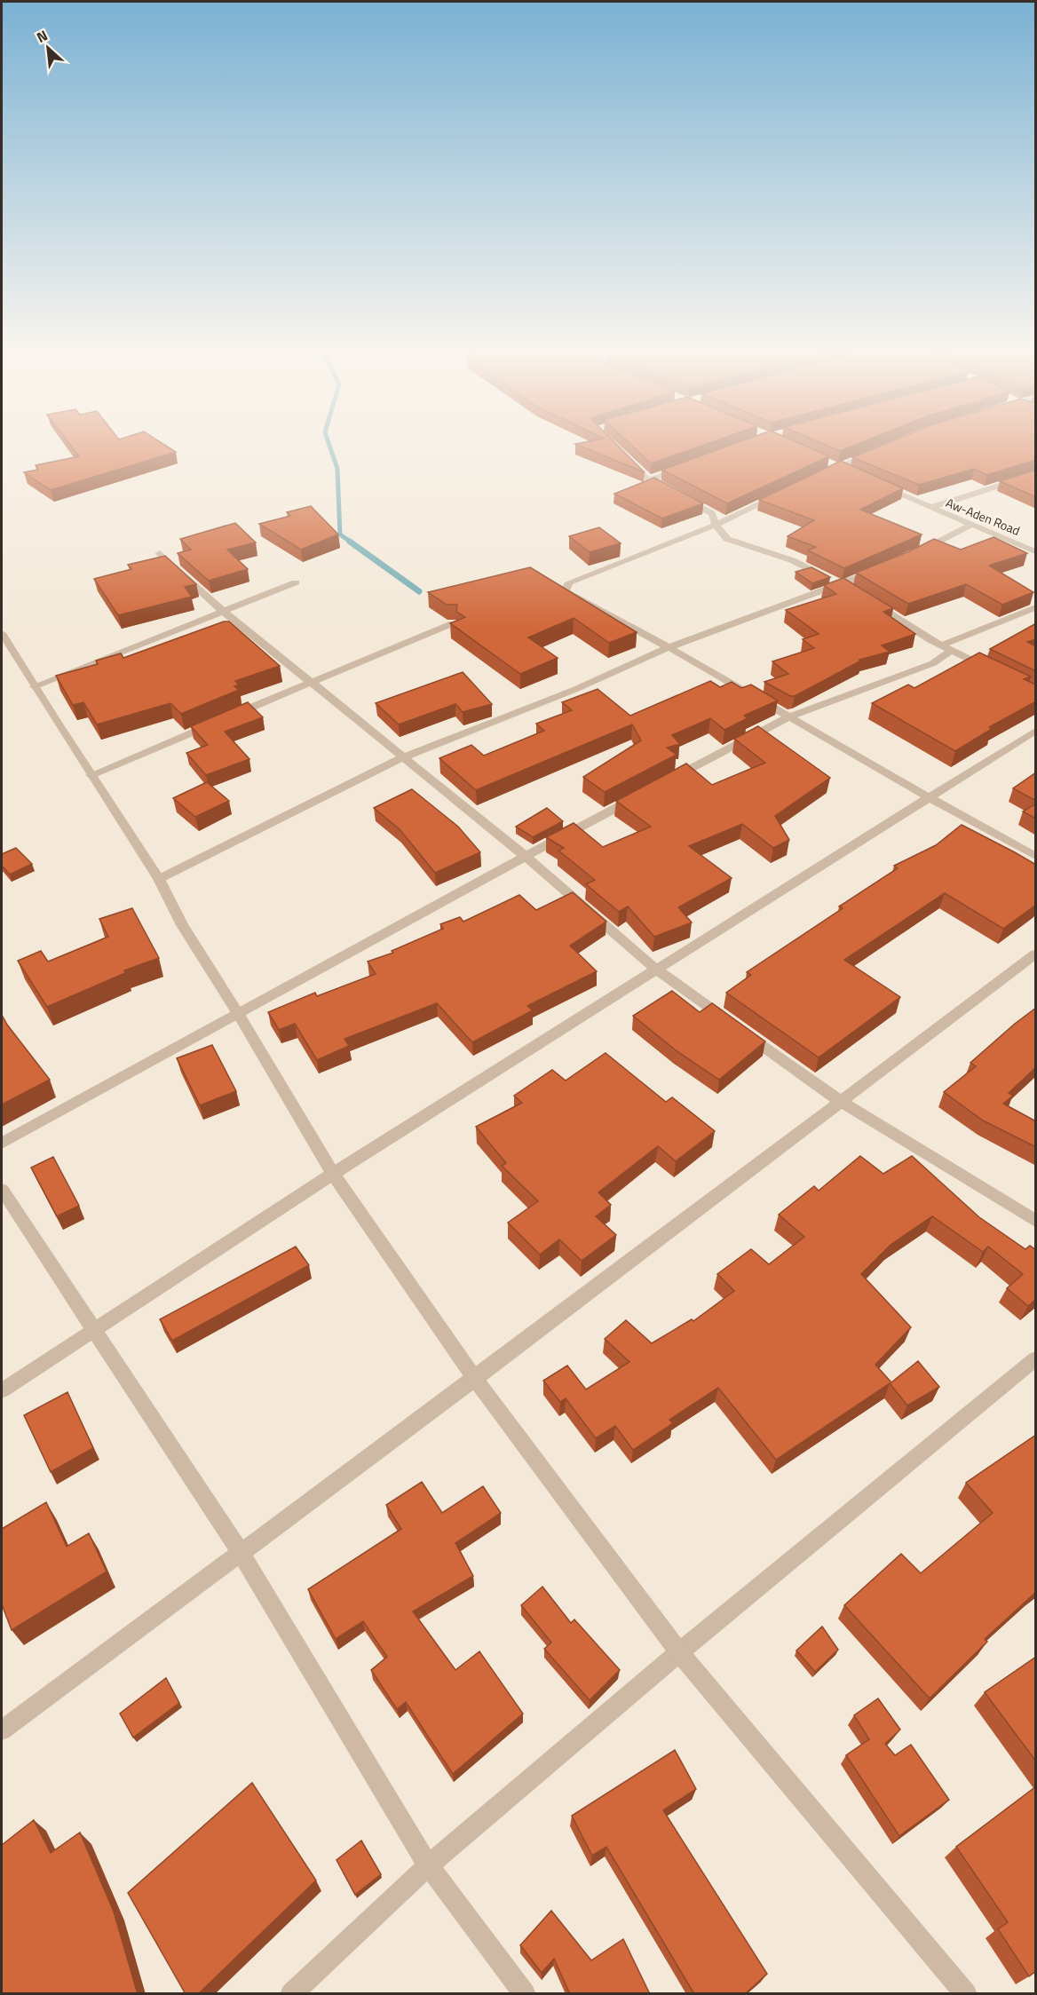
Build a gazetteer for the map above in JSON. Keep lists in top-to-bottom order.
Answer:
{
  "streets": {
    "street": ["Aw-Aden Road"]
  },
  "north": "top left"
}
